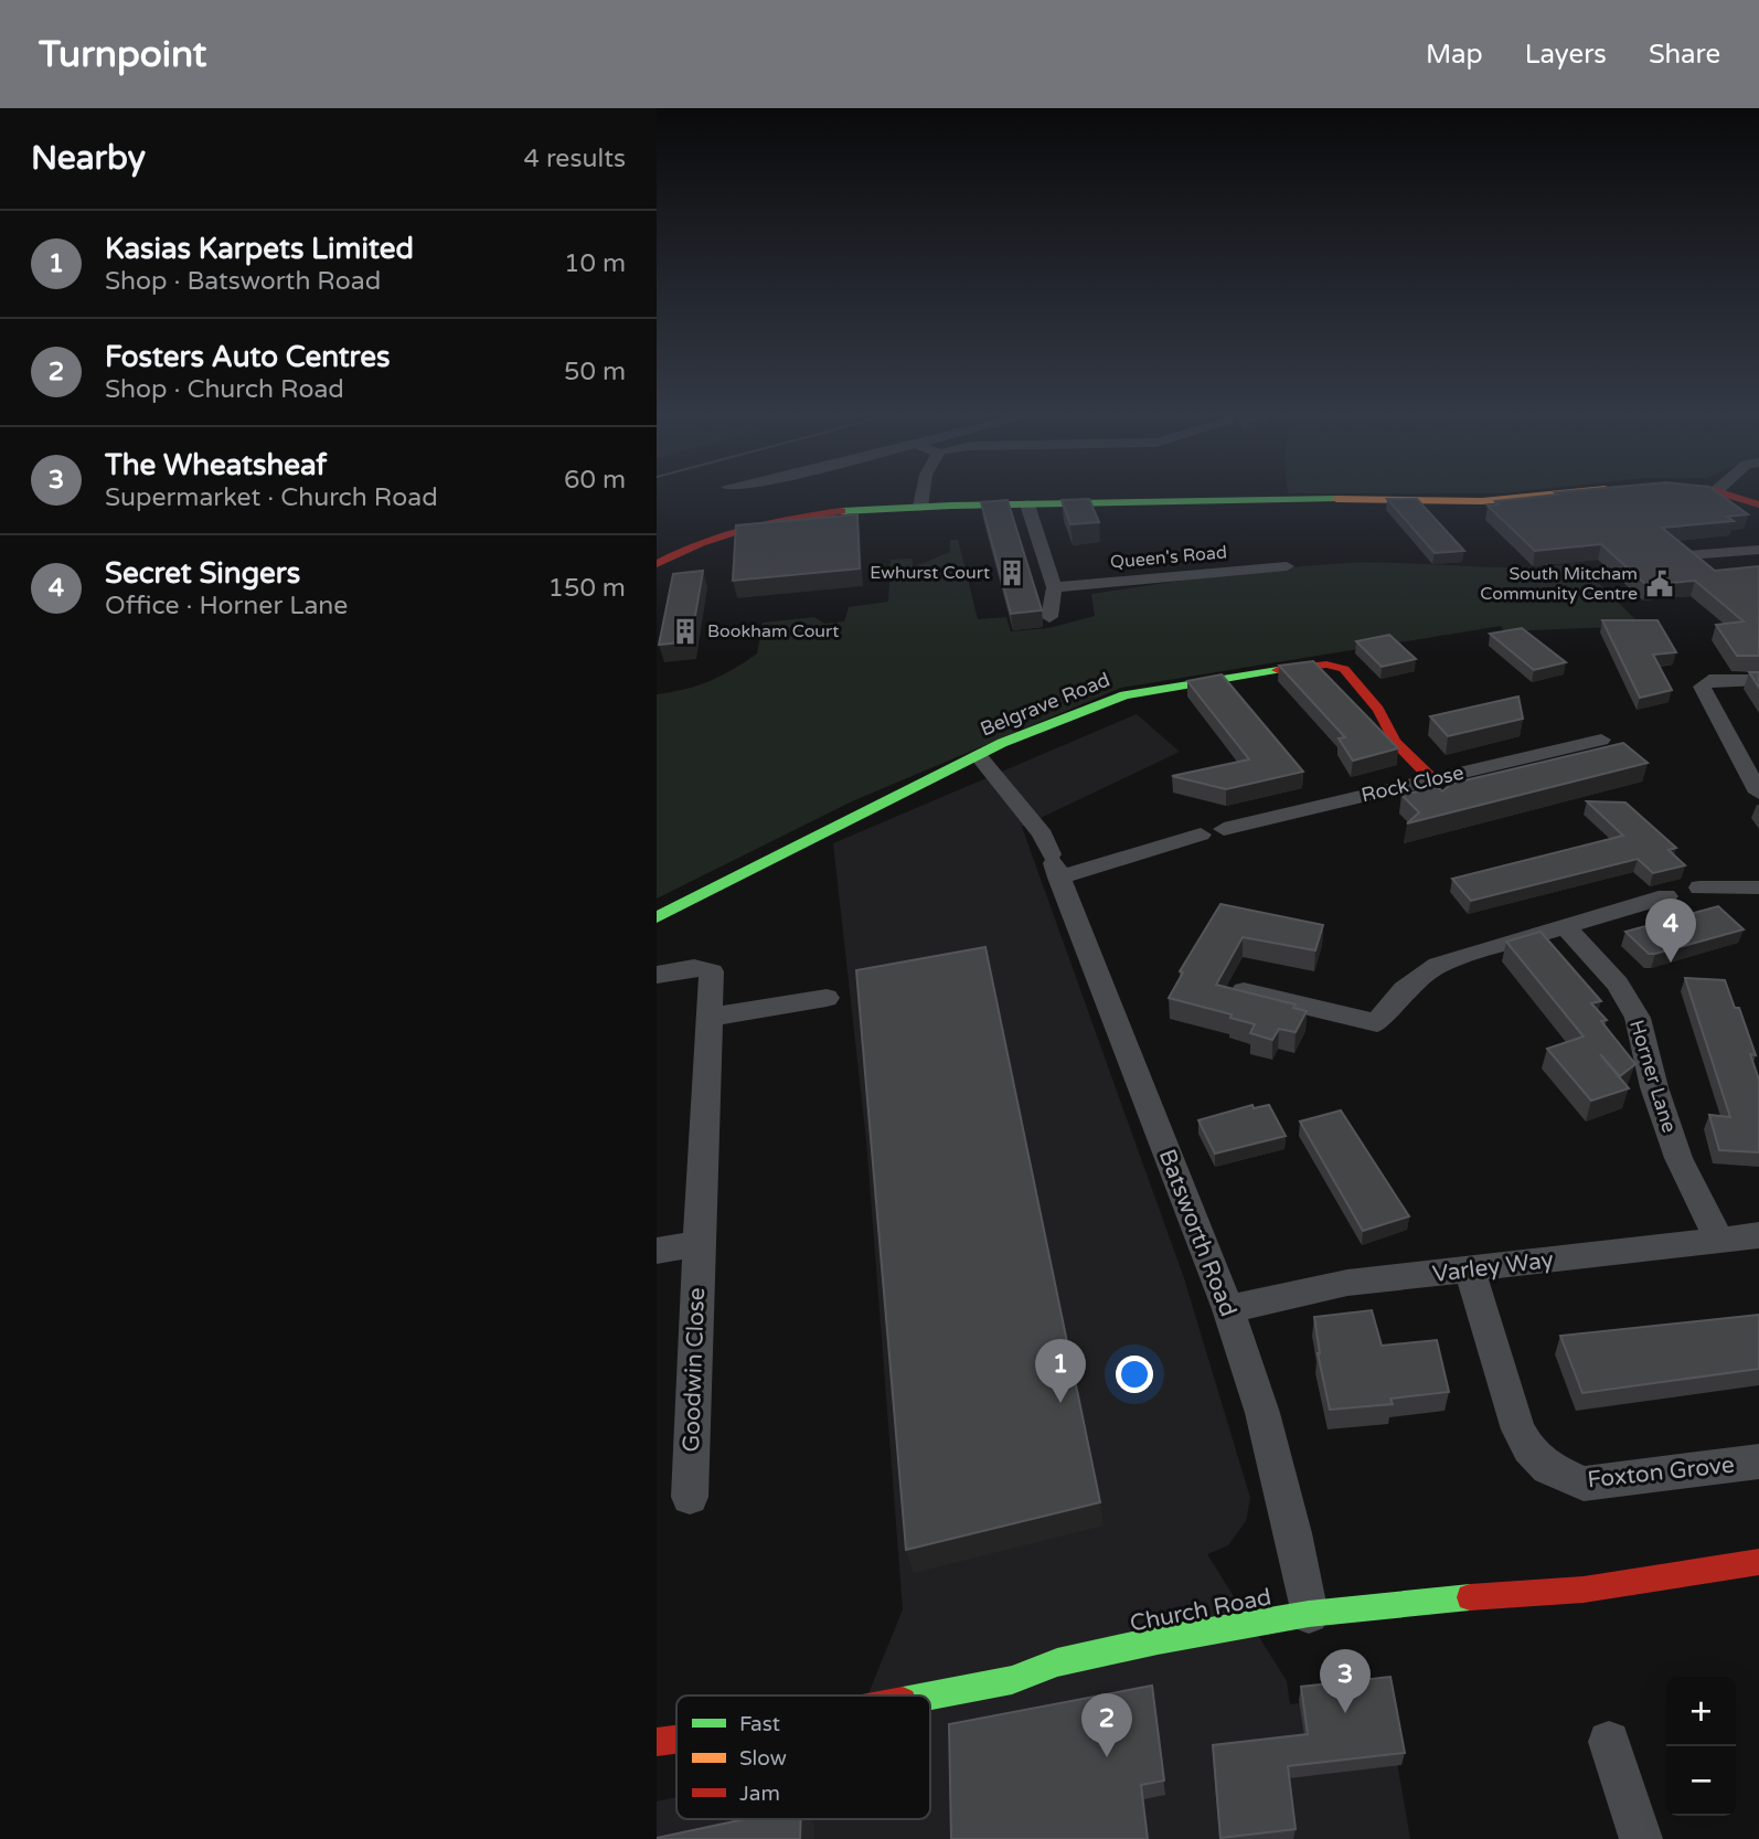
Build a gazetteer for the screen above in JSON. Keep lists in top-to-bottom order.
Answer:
{
  "streets": {
    "street": [
      "Queen's Road",
      "Belgrave Road",
      "Rock Close",
      "Horner Lane",
      "Batsworth Road",
      "Varley Way",
      "Goodwin Close",
      "Foxton Grove",
      "Church Road"
    ]
  },
  "crossings": [
    ["Belgrave Road", "Rock Close"],
    ["Belgrave Road", "Batsworth Road"],
    ["Horner Lane", "Varley Way"],
    ["Batsworth Road", "Varley Way"],
    ["Batsworth Road", "Church Road"],
    ["Varley Way", "Foxton Grove"]
  ],
  "places": {
    "building": ["Ewhurst Court", "Bookham Court"],
    "public building": ["South Mitcham Community Centre"]
  },
  "legend": ["Fast", "Slow", "Jam"],
  "page": {
    "header": "Turnpoint",
    "nav": ["Map", "Layers", "Share"],
    "heading": ["Nearby", "4 results"],
    "list": [
      {
        "mark": "1",
        "name": "Kasias Karpets Limited",
        "note": "Shop · Batsworth Road",
        "value": "10 m"
      },
      {
        "mark": "2",
        "name": "Fosters Auto Centres",
        "note": "Shop · Church Road",
        "value": "50 m"
      },
      {
        "mark": "3",
        "name": "The Wheatsheaf",
        "note": "Supermarket · Church Road",
        "value": "60 m"
      },
      {
        "mark": "4",
        "name": "Secret Singers",
        "note": "Office · Horner Lane",
        "value": "150 m"
      }
    ],
    "pins": [
      "4",
      "1",
      "3",
      "2"
    ],
    "map_buttons": ["+", "−"]
  }
}
